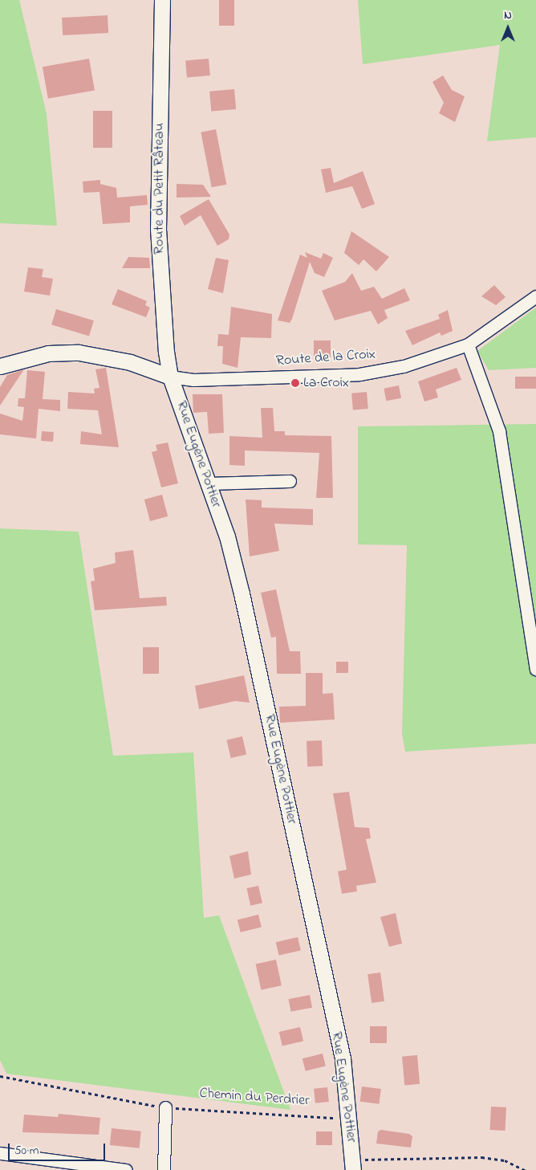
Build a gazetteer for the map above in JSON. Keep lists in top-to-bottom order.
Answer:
{
  "streets": {
    "street": ["Route du Petit Râteau", "Route de la Croix", "Rue Eugène Pottier"],
    "path": ["Chemin du Perdrier"]
  },
  "crossings": [
    ["Route du Petit Râteau", "Route de la Croix"],
    ["Route du Petit Râteau", "Rue Eugène Pottier"],
    ["Route de la Croix", "Rue Eugène Pottier"]
  ],
  "places": ["La Croix"],
  "scale_bar": "50 m",
  "north": "top"
}
